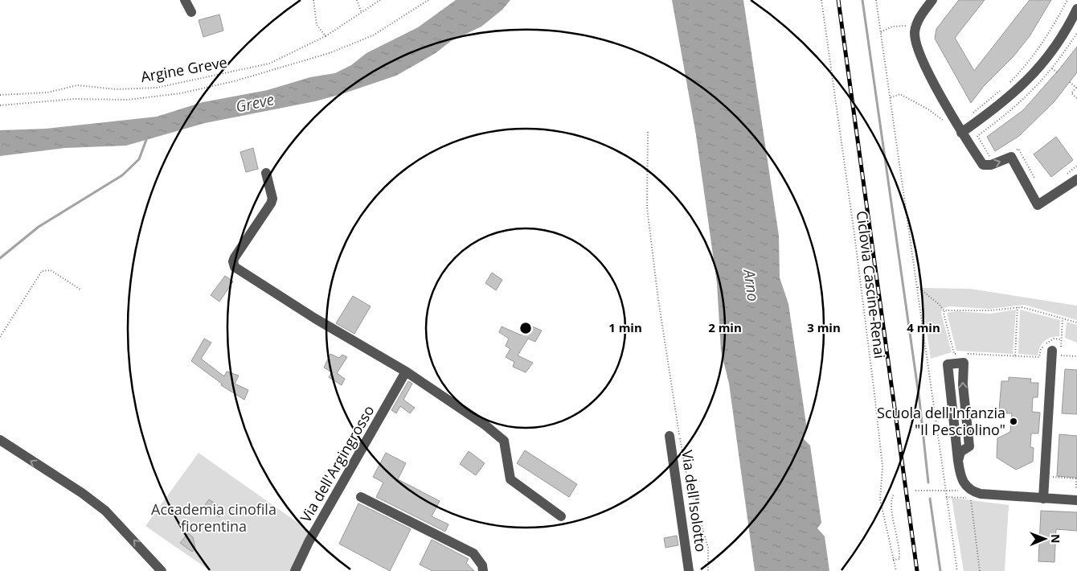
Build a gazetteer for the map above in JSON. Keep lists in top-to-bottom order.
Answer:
{
  "streets": {
    "street": ["Via dell'Argingrosso", "Via dell'Isolotto"],
    "path": ["Argine Greve", "Ciclovia Cascine-Renai"]
  },
  "water": ["Greve", "Arno"],
  "parks": ["Accademia cinofila fiorentina"],
  "places": ["Scuola dell'Infanzia \"Il Pesciolino\""],
  "north": "right",
  "rings": [
    "1 min",
    "2 min",
    "3 min",
    "4 min"
  ]
}
